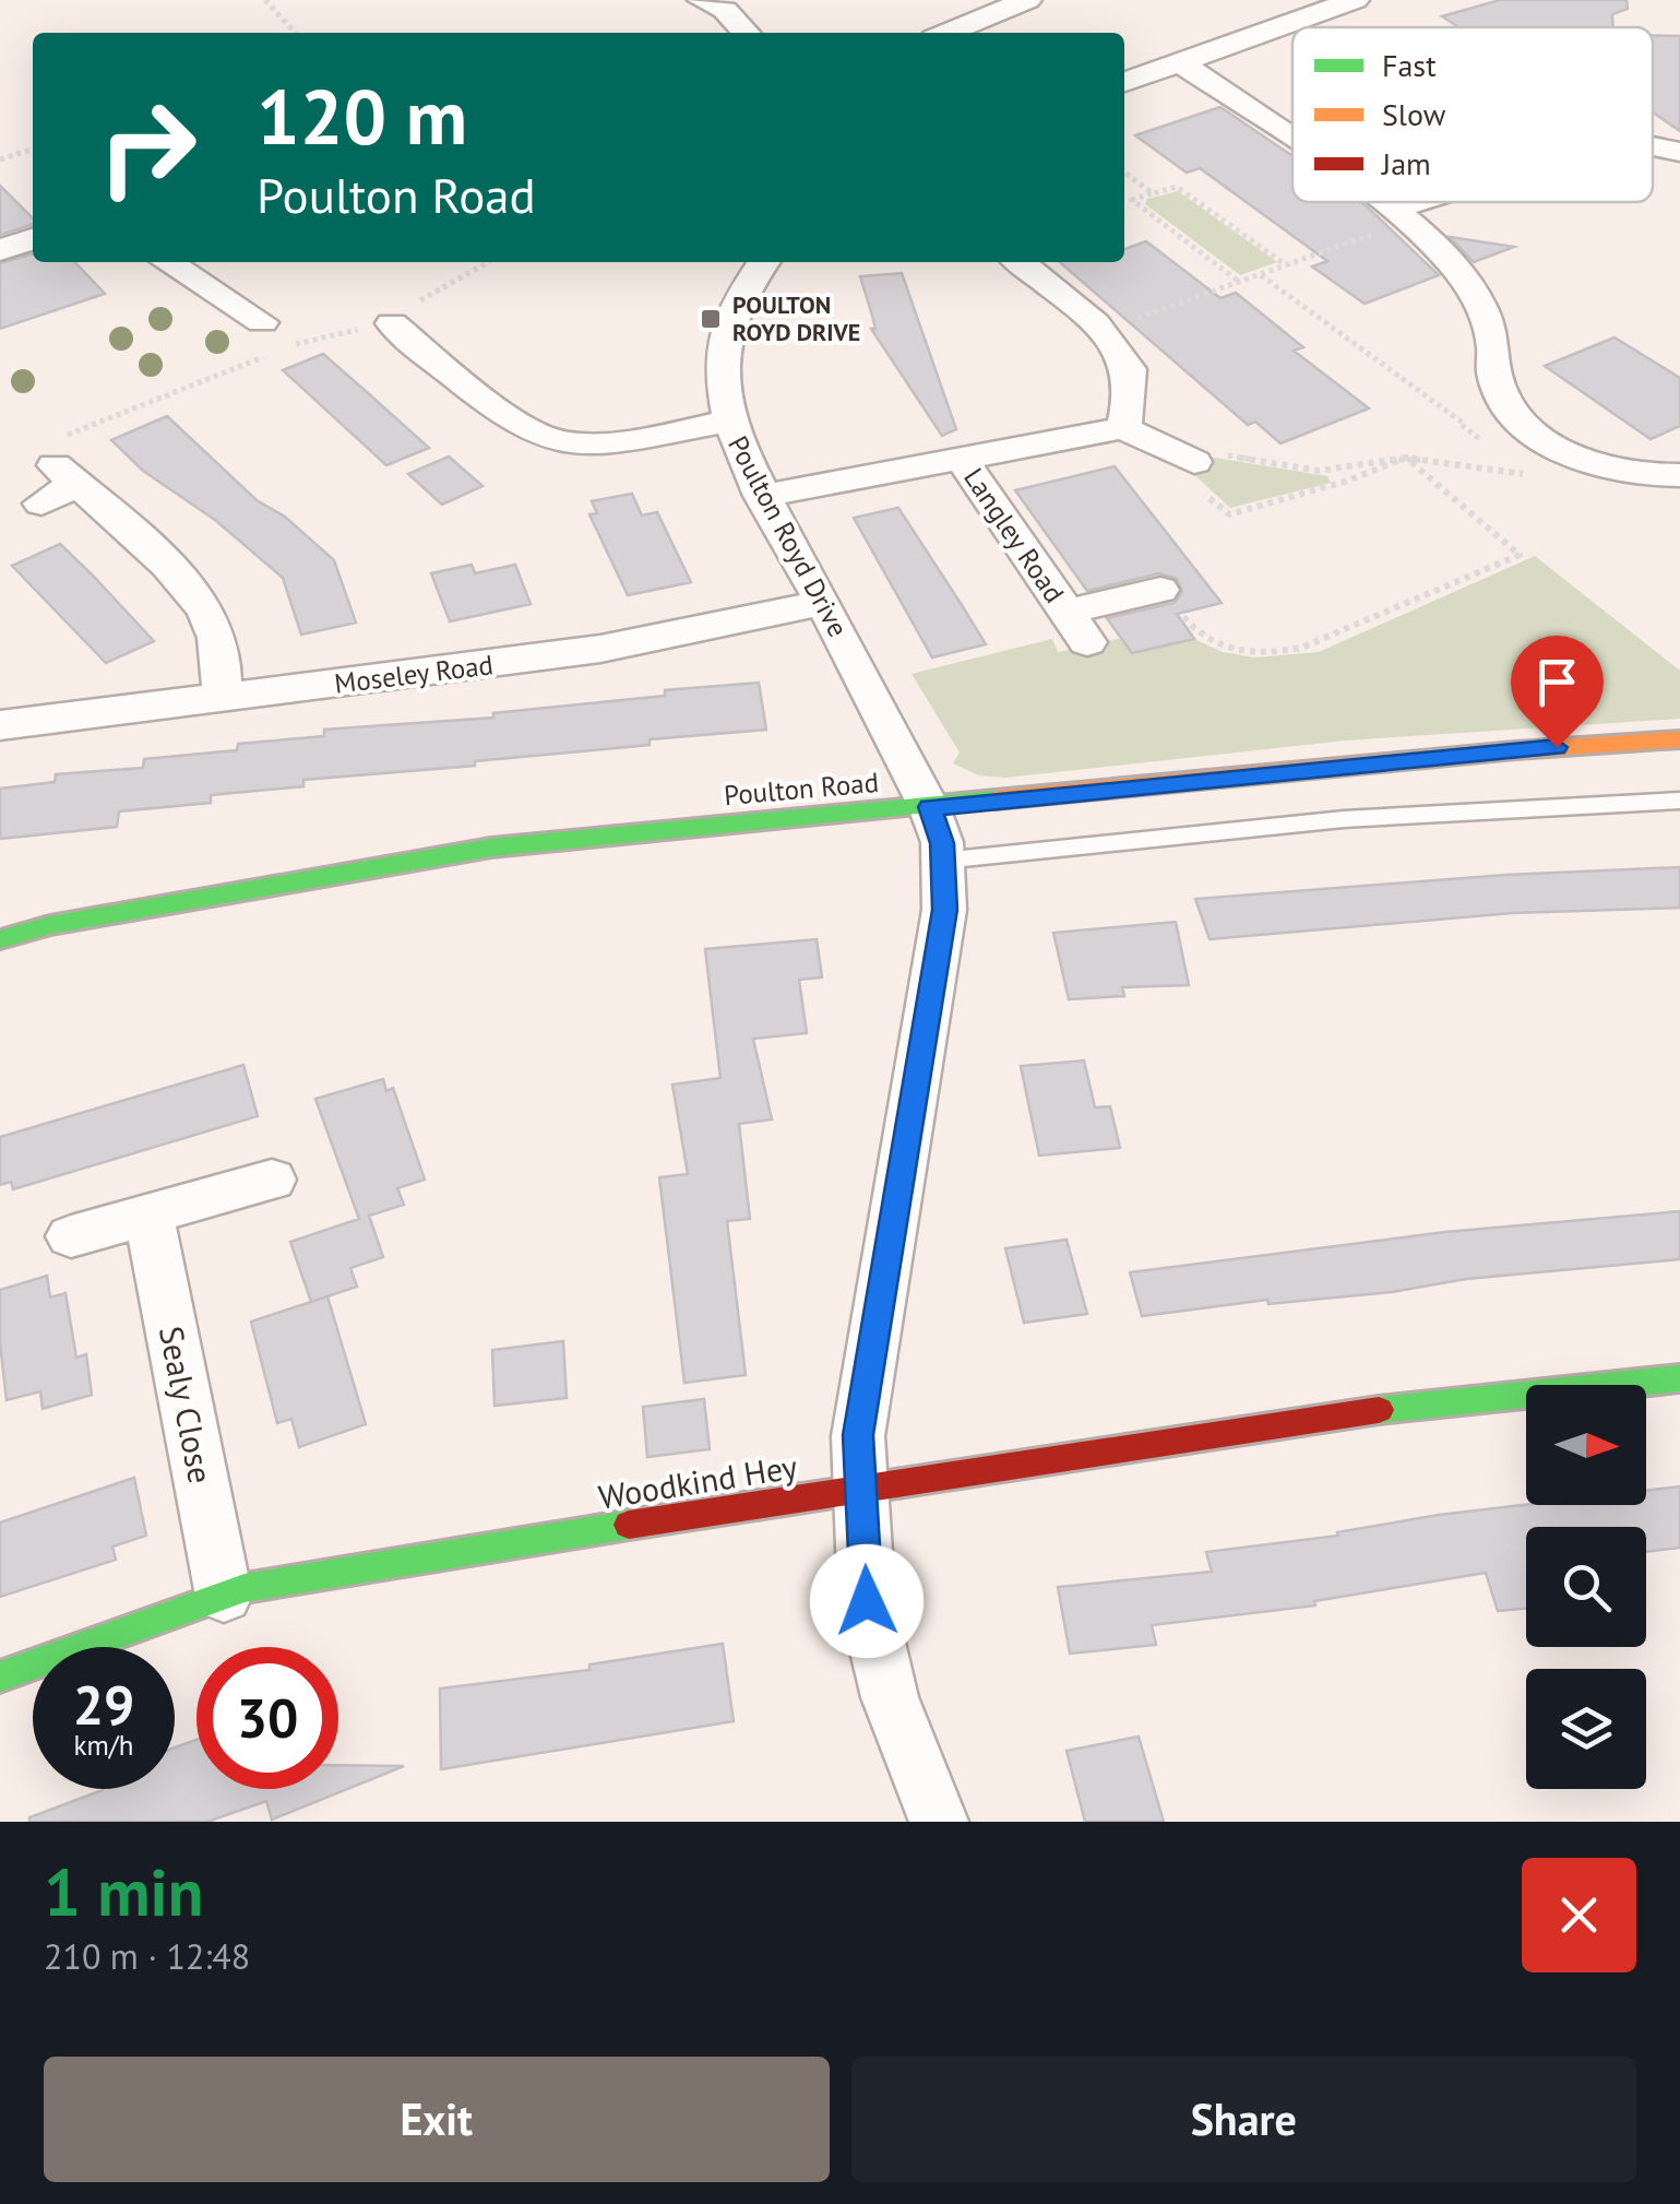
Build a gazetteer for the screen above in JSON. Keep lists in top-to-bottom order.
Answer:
{
  "streets": {
    "street": [
      "Langley Road",
      "Poulton Royd Drive",
      "Moseley Road",
      "Poulton Road",
      "Sealy Close",
      "Woodkind Hey"
    ]
  },
  "crossings": [
    ["Langley Road", "Poulton Royd Drive"],
    ["Poulton Royd Drive", "Moseley Road"],
    ["Poulton Royd Drive", "Poulton Road"],
    ["Poulton Royd Drive", "Woodkind Hey"],
    ["Sealy Close", "Woodkind Hey"]
  ],
  "places": {
    "transit": ["POULTON ROYD DRIVE"]
  },
  "legend": ["Fast", "Slow", "Jam"],
  "north": "right",
  "page": {
    "turn": ["120 m", "Poulton Road"],
    "speed": "29 km/h",
    "limit": "30",
    "heading": ["1 min", "210 m · 12:48"],
    "buttons": ["Exit", "Share"]
  }
}
